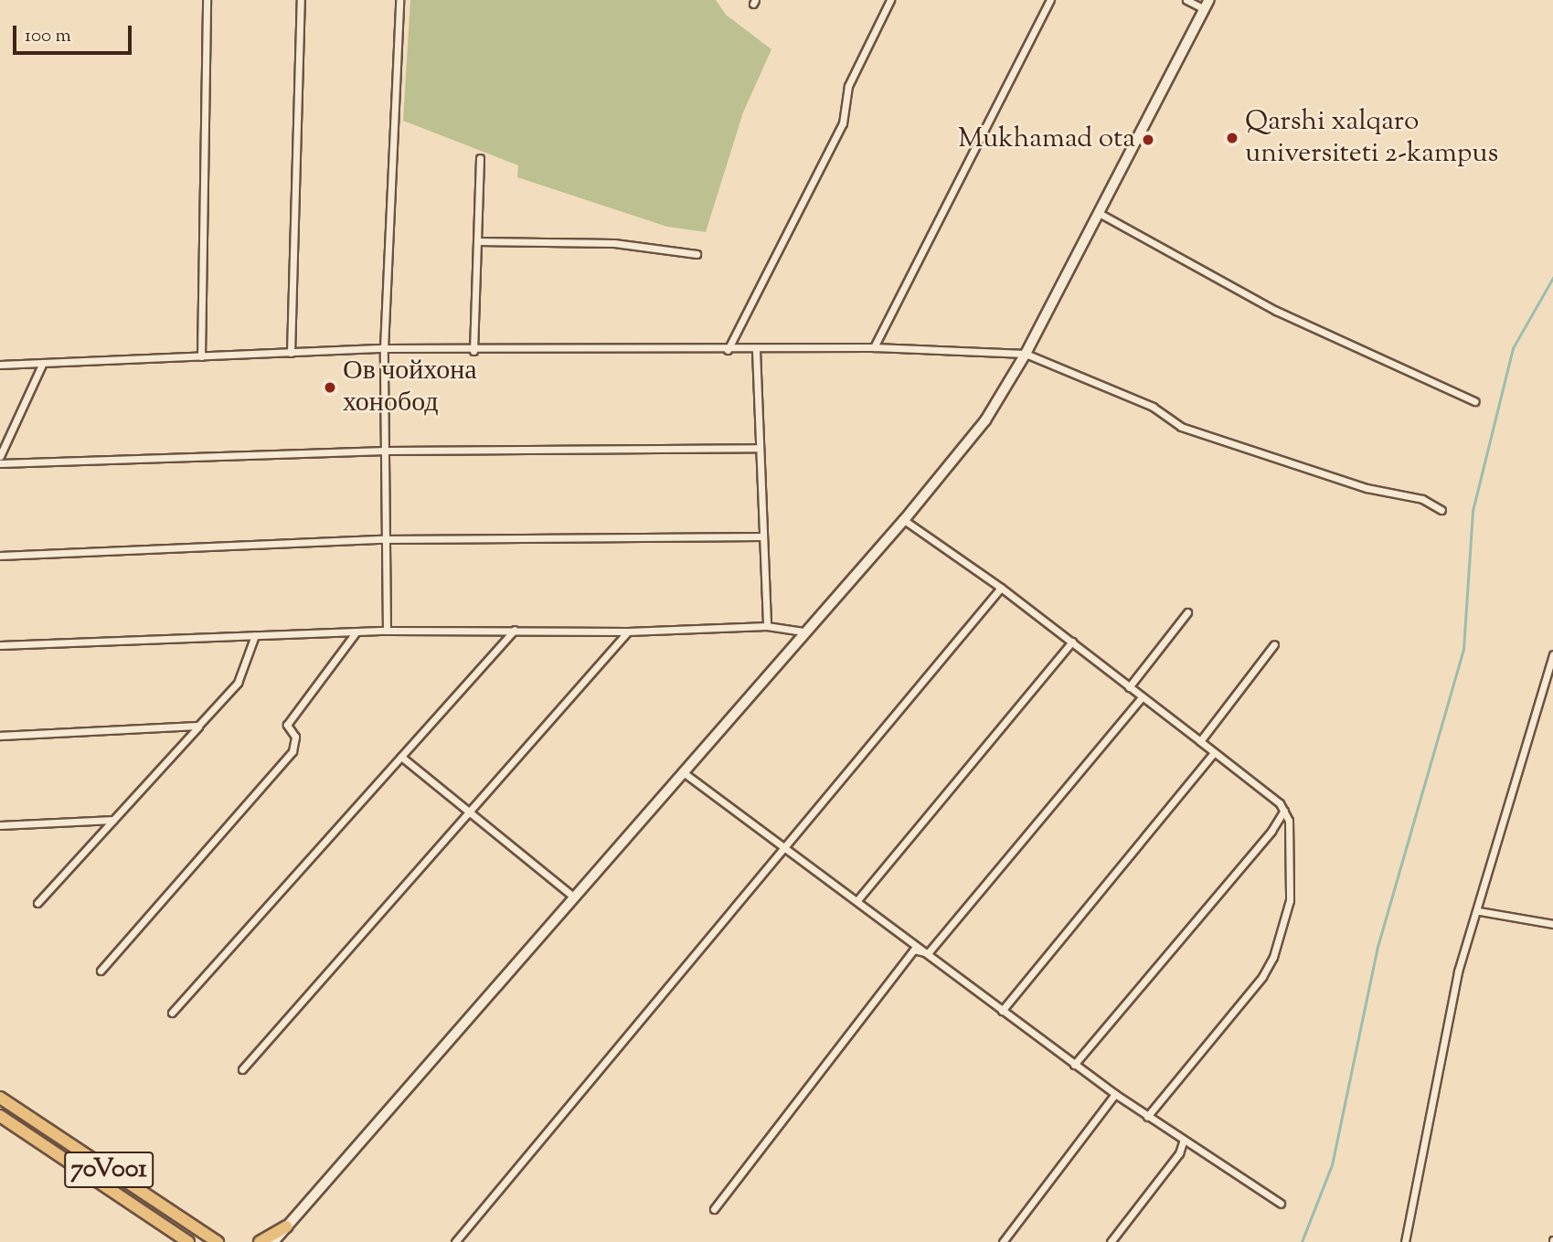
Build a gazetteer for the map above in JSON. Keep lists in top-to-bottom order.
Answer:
{
  "streets": {
    "highway": ["70V001"]
  },
  "places": ["Qarshi xalqaro universiteti 2-kampus", "Mukhamad ota", "Ов чойхона хонобод"],
  "scale_bar": "100 m"
}
